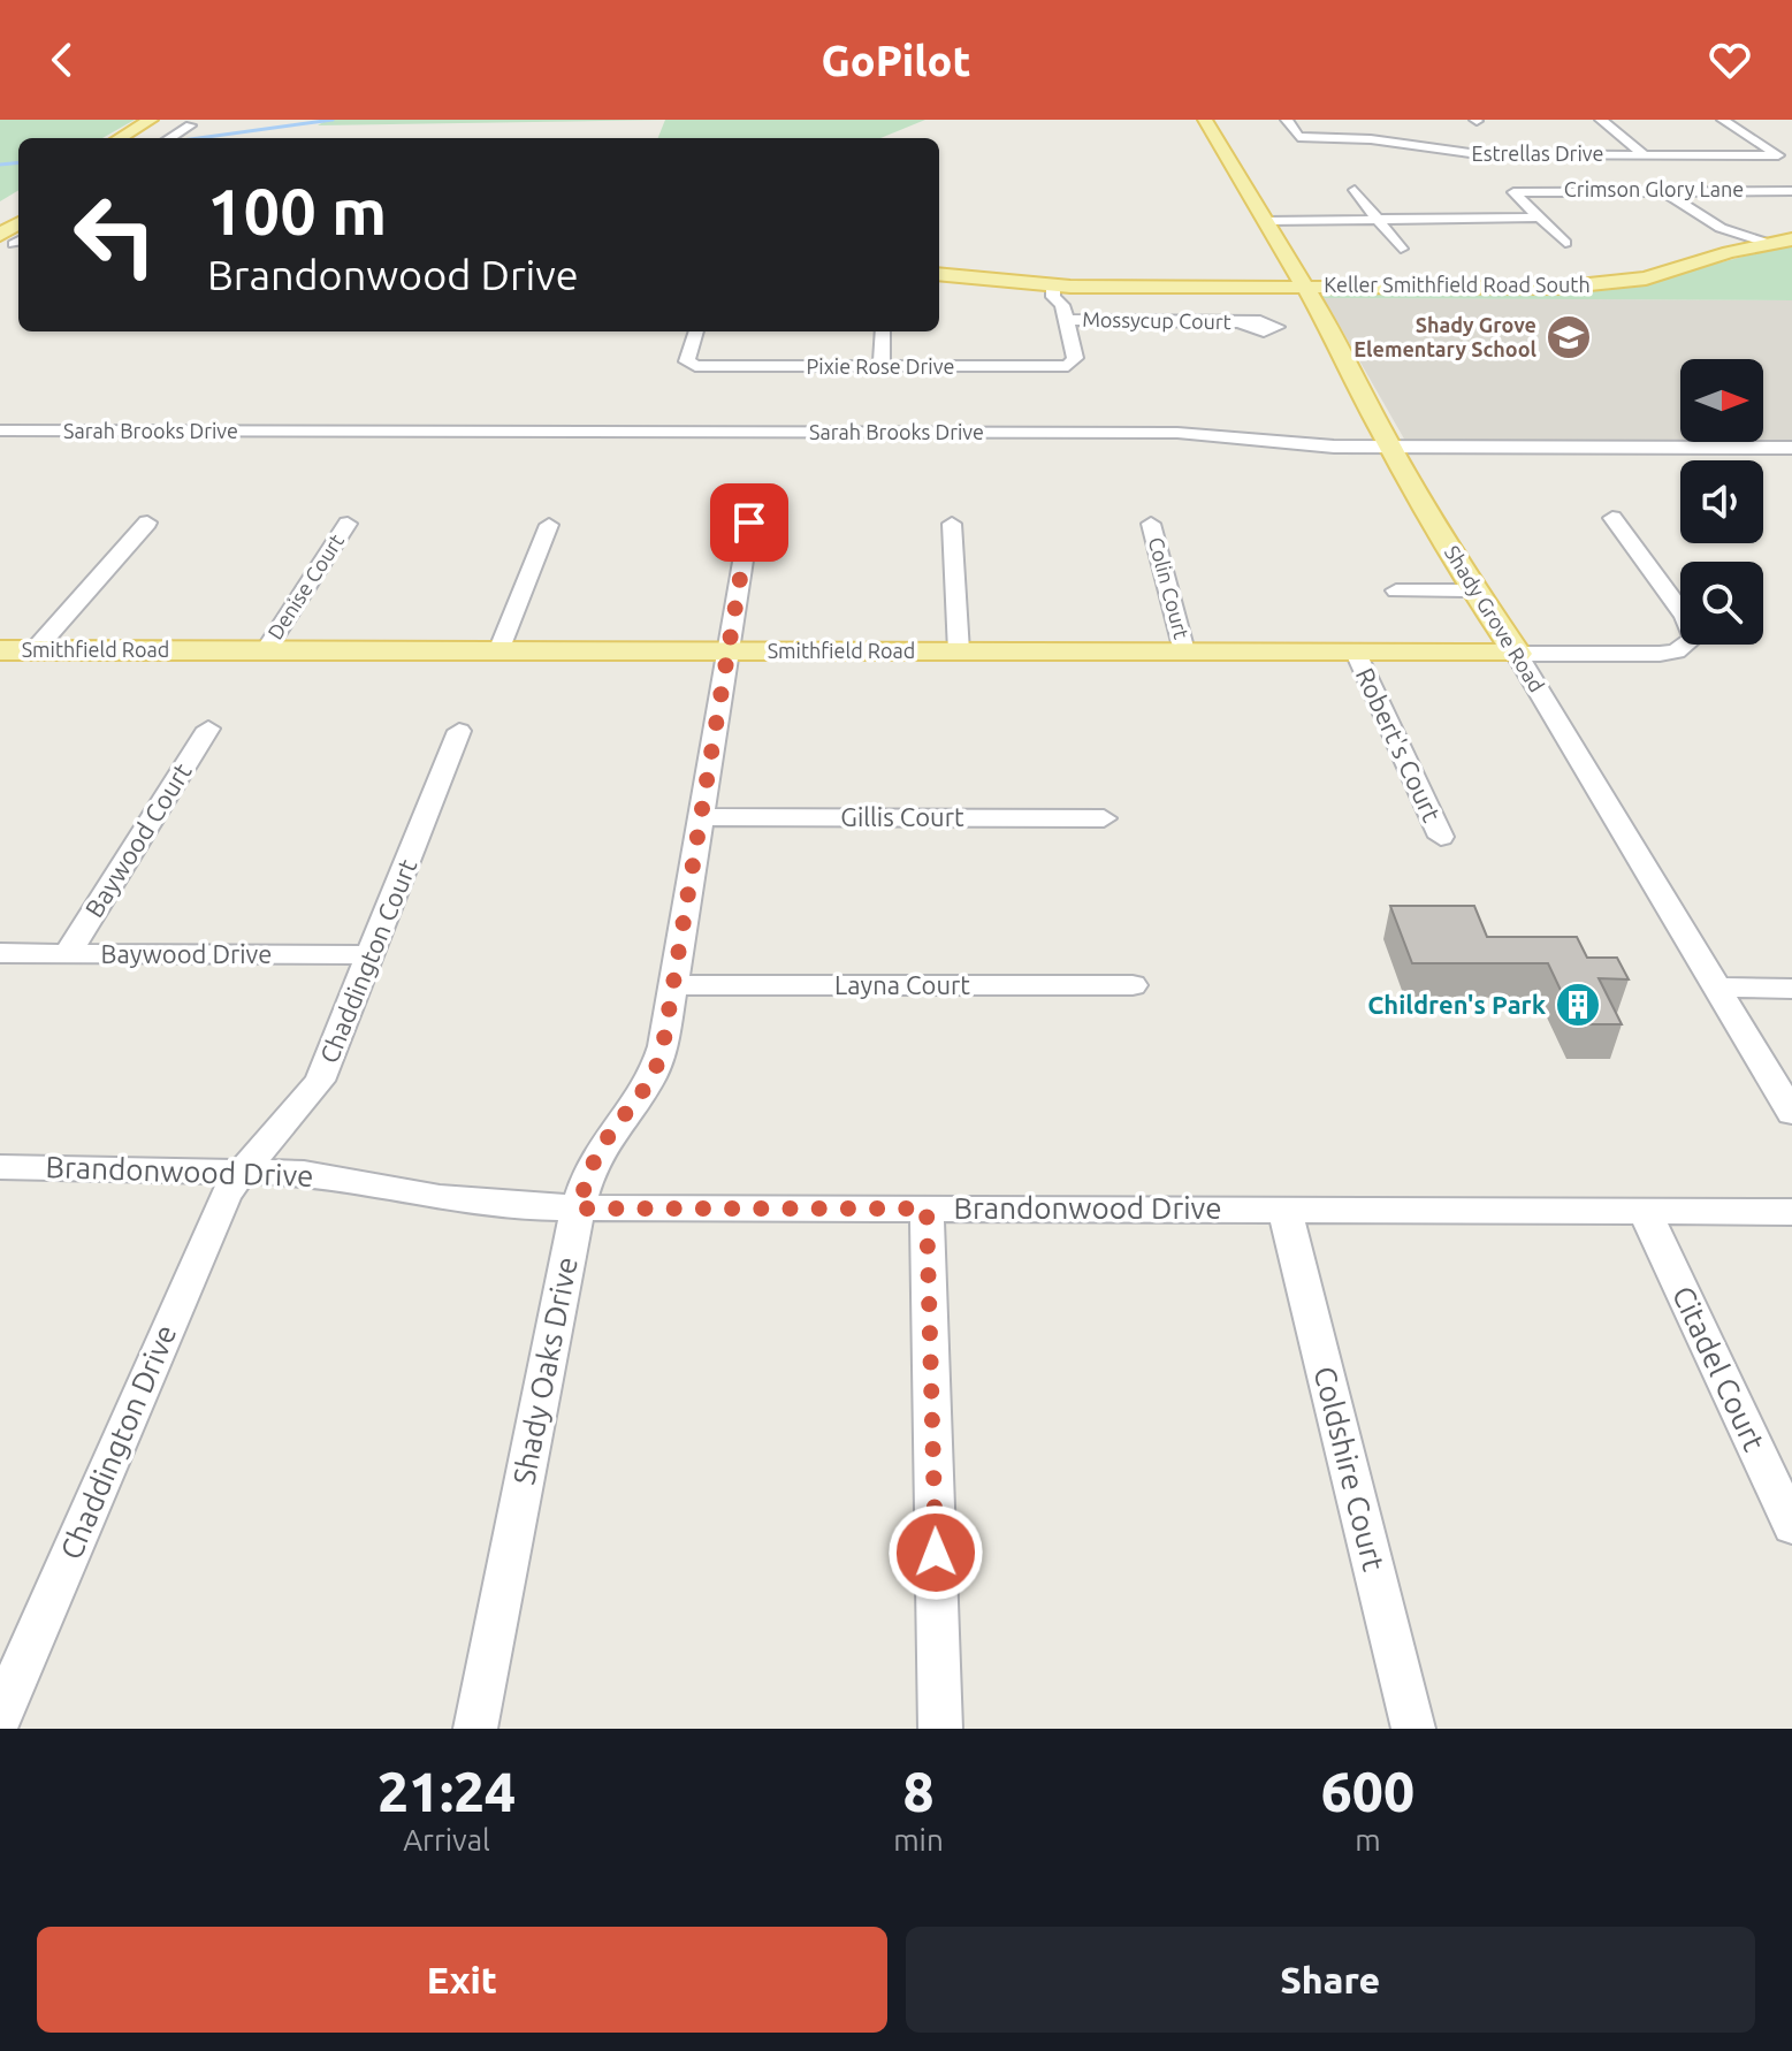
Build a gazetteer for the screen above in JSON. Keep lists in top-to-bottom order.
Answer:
{
  "streets": {
    "main road": ["Keller Smithfield Road South", "Shady Grove Road", "Smithfield Road"],
    "street": [
      "Estrellas Drive",
      "Crimson Glory Lane",
      "Mossycup Court",
      "Pixie Rose Drive",
      "Sarah Brooks Drive",
      "Denise Court",
      "Colin Court",
      "Robert's Court",
      "Gillis Court",
      "Baywood Court",
      "Baywood Drive",
      "Chaddington Court",
      "Layna Court",
      "Brandonwood Drive",
      "Citadel Court",
      "Shady Oaks Drive",
      "Chaddington Drive",
      "Coldshire Court"
    ]
  },
  "crossings": [
    ["Keller Smithfield Road South", "Shady Grove Road"],
    ["Mossycup Court", "Pixie Rose Drive"],
    ["Sarah Brooks Drive", "Shady Grove Road"],
    ["Denise Court", "Smithfield Road"],
    ["Colin Court", "Smithfield Road"],
    ["Shady Grove Road", "Smithfield Road"],
    ["Smithfield Road", "Robert's Court"],
    ["Smithfield Road", "Shady Oaks Drive"],
    ["Gillis Court", "Shady Oaks Drive"],
    ["Baywood Court", "Baywood Drive"],
    ["Baywood Drive", "Chaddington Court"],
    ["Chaddington Court", "Brandonwood Drive"],
    ["Chaddington Court", "Chaddington Drive"],
    ["Layna Court", "Shady Oaks Drive"],
    ["Brandonwood Drive", "Citadel Court"],
    ["Brandonwood Drive", "Shady Oaks Drive"],
    ["Brandonwood Drive", "Chaddington Drive"],
    ["Brandonwood Drive", "Coldshire Court"]
  ],
  "places": {
    "school or university": ["Shady Grove Elementary School"],
    "building": ["Children's Park"]
  },
  "north": "right",
  "page": {
    "header": "GoPilot",
    "turn": ["100 m", "Brandonwood Drive"],
    "eta": [
      "21:24",
      "Arrival",
      "8",
      "min",
      "600",
      "m"
    ],
    "buttons": ["Exit", "Share"]
  }
}
